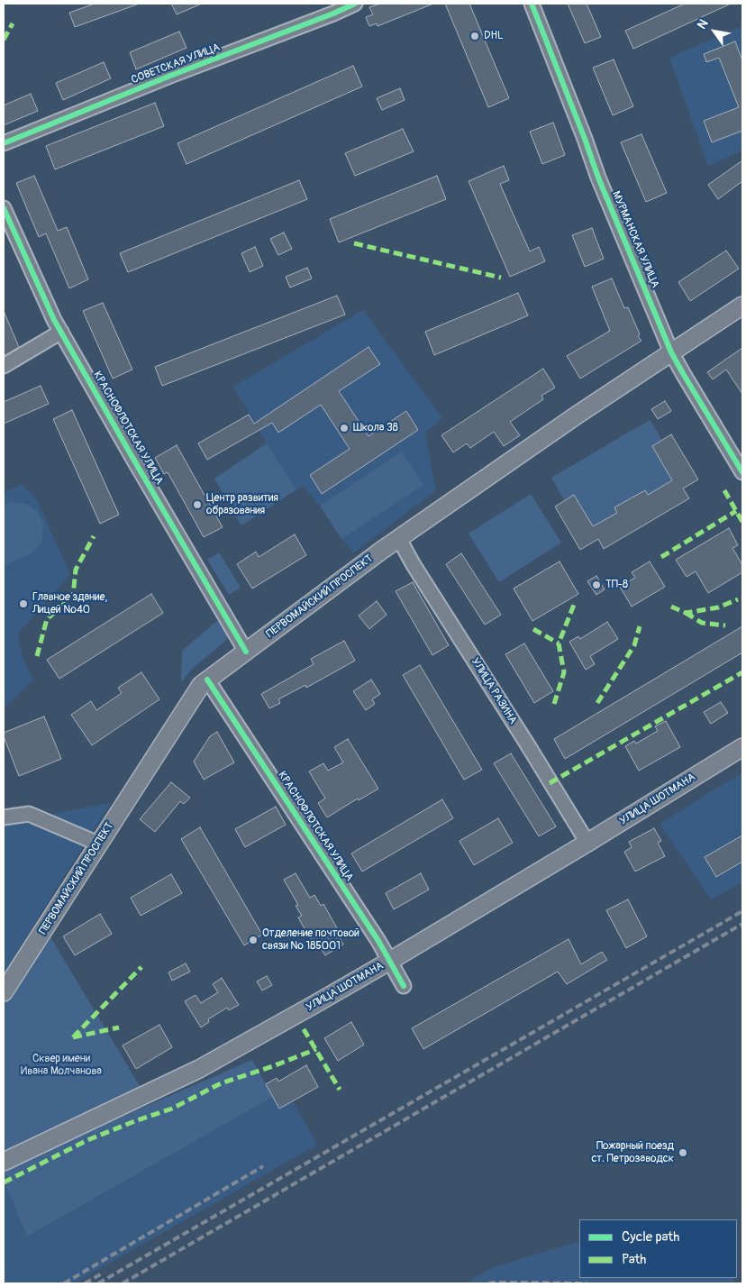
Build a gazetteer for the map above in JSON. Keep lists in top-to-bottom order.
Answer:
{
  "streets": {
    "main road": ["ПЕРВОМАЙСКИЙ ПРОСПЕКТ", "УЛИЦА ШОТМАНА"],
    "street": [
      "СОВЕТСКАЯ УЛИЦА",
      "МУРМАНСКАЯ УЛИЦА",
      "КРАСНОФЛОТСКАЯ УЛИЦА",
      "УЛИЦА РАЗИНА"
    ]
  },
  "crossings": [
    ["МУРМАНСКАЯ УЛИЦА", "ПЕРВОМАЙСКИЙ ПРОСПЕКТ"],
    ["КРАСНОФЛОТСКАЯ УЛИЦА", "ПЕРВОМАЙСКИЙ ПРОСПЕКТ"],
    ["КРАСНОФЛОТСКАЯ УЛИЦА", "УЛИЦА ШОТМАНА"],
    ["ПЕРВОМАЙСКИЙ ПРОСПЕКТ", "УЛИЦА РАЗИНА"],
    ["УЛИЦА РАЗИНА", "УЛИЦА ШОТМАНА"]
  ],
  "parks": ["Сквер имени Ивана Молчанова"],
  "places": [
    "DHL",
    "Школа 38",
    "Центр развития образования",
    "ТП-8",
    "Главное здание, Лицей №40",
    "Отделение почтовой связи № 185001",
    "Пожарный поезд ст. Петрозаводск"
  ],
  "legend": ["Cycle path", "Path"],
  "north": "top left"
}
